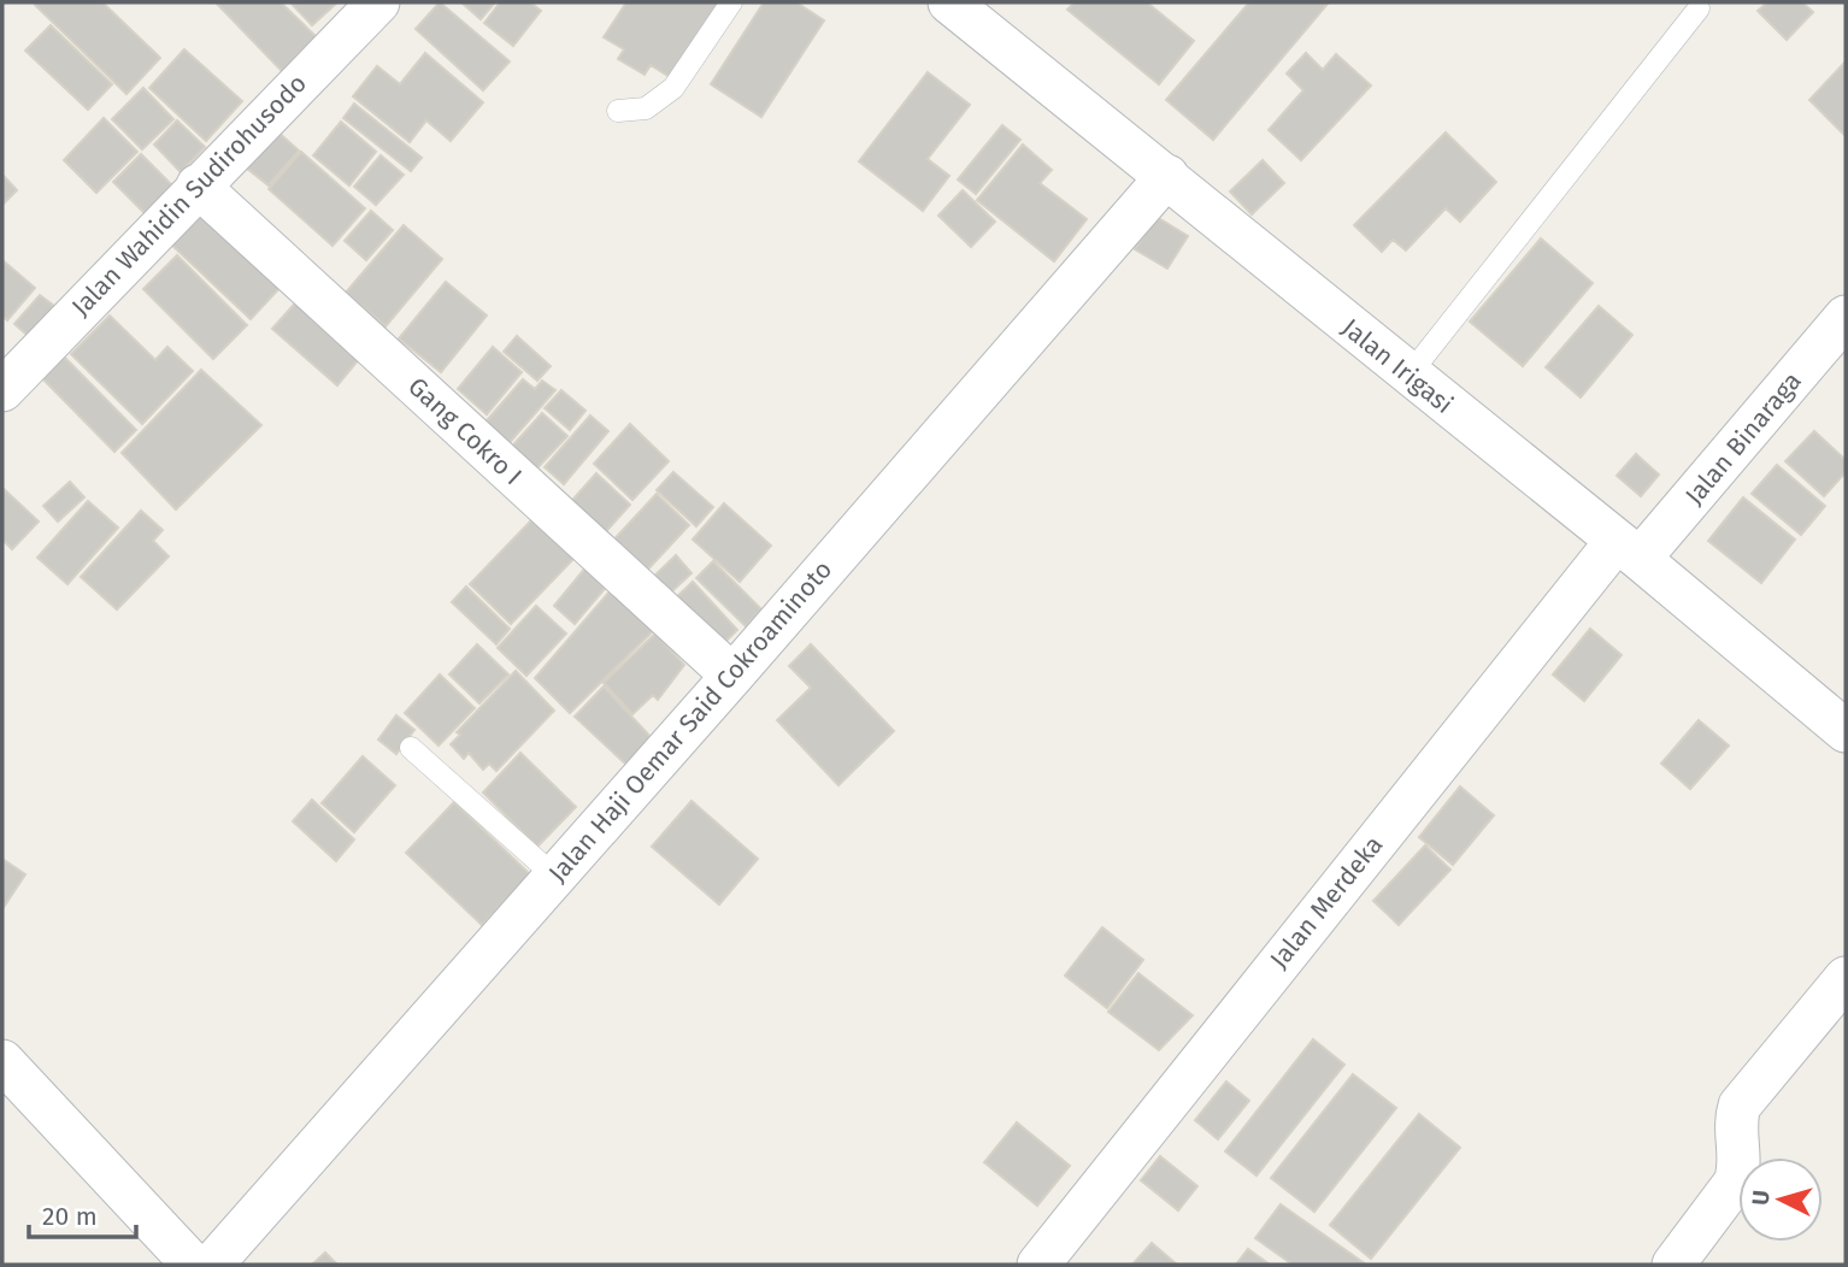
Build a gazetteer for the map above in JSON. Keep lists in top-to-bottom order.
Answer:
{
  "streets": {
    "street": [
      "Jalan Wahidin Sudirohusodo",
      "Jalan Irigasi",
      "Gang Cokro I",
      "Jalan Binaraga",
      "Jalan Haji Oemar Said Cokroaminoto",
      "Jalan Merdeka"
    ]
  },
  "crossings": [
    ["Jalan Wahidin Sudirohusodo", "Gang Cokro I"],
    ["Jalan Irigasi", "Jalan Binaraga"],
    ["Jalan Irigasi", "Jalan Haji Oemar Said Cokroaminoto"],
    ["Jalan Irigasi", "Jalan Merdeka"],
    ["Gang Cokro I", "Jalan Haji Oemar Said Cokroaminoto"],
    ["Jalan Binaraga", "Jalan Merdeka"]
  ],
  "scale_bar": "20 m",
  "north": "left"
}
